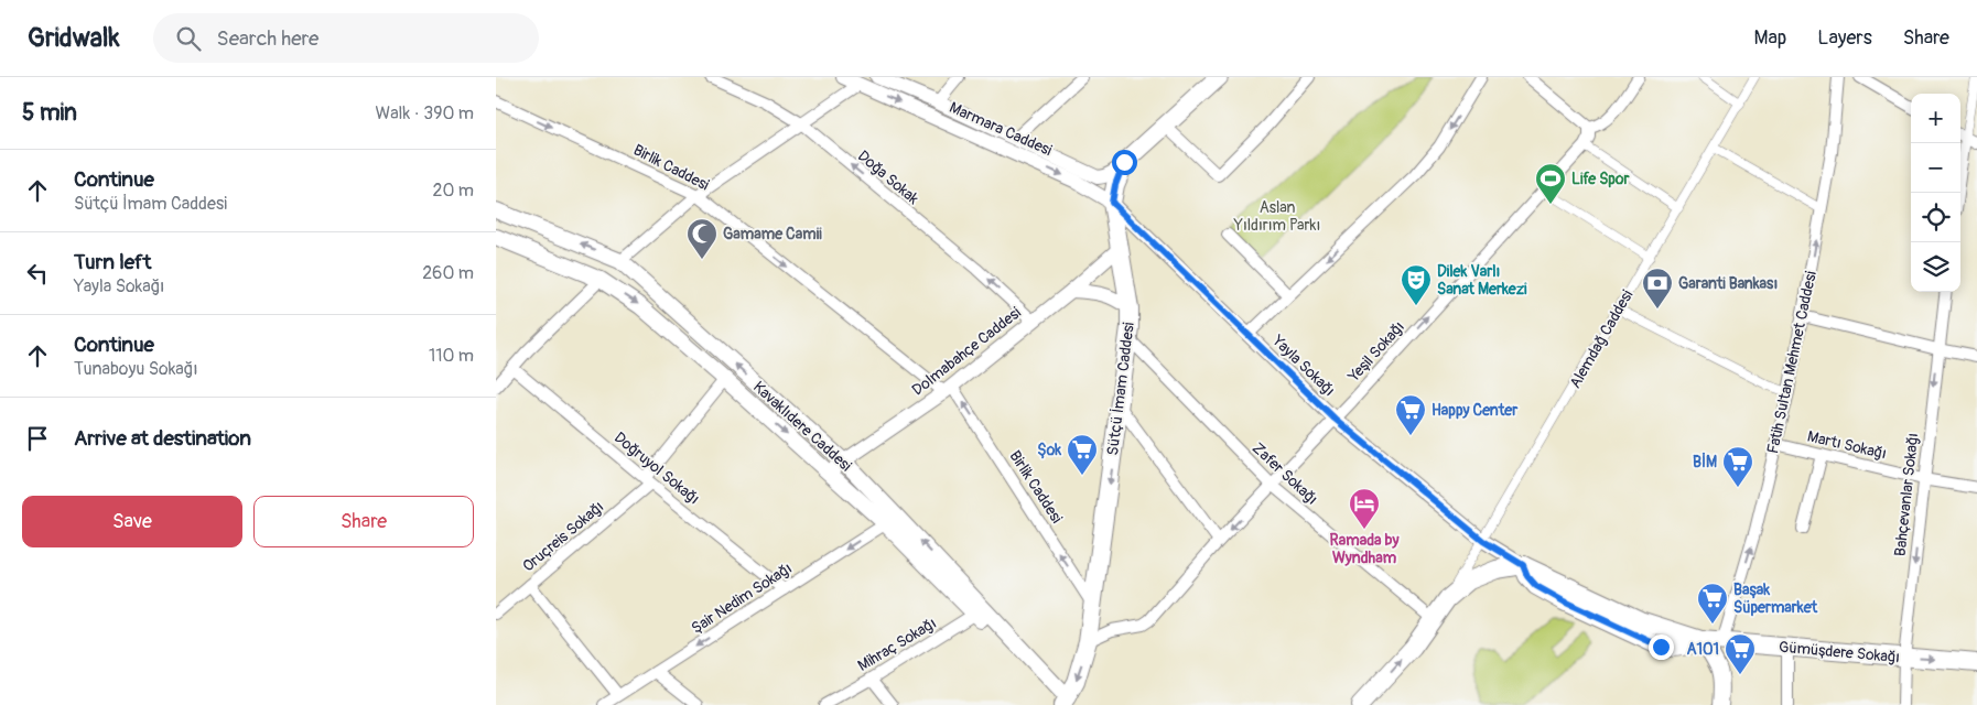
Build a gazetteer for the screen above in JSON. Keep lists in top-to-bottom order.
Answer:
{
  "streets": {
    "main road": [
      "Alemdağ Caddesi",
      "Sütçü İmam Caddesi",
      "Kavaklıdere Caddesi",
      "Gümüşdere Sokağı"
    ],
    "street": [
      "Marmara Caddesi",
      "Birlik Caddesi",
      "Doğa Sokak",
      "Dolmabahçe Caddesi",
      "Yeşil Sokağı",
      "Fatih Sultan Mehmet Caddesi",
      "Yayla Sokağı",
      "Martı Sokağı",
      "Doğruyol Sokağı",
      "Zafer Sokağı",
      "Bahçevanlar Sokağı",
      "Oruçreis Sokağı",
      "Şair Nedim Sokağı",
      "Mihraç Sokağı"
    ]
  },
  "crossings": [
    ["Marmara Caddesi", "Yayla Sokağı"],
    ["Marmara Caddesi", "Sütçü İmam Caddesi"],
    ["Birlik Caddesi", "Dolmabahçe Caddesi"],
    ["Birlik Caddesi", "Sütçü İmam Caddesi"],
    ["Doğa Sokak", "Dolmabahçe Caddesi"],
    ["Alemdağ Caddesi", "Yayla Sokağı"],
    ["Alemdağ Caddesi", "Zafer Sokağı"],
    ["Alemdağ Caddesi", "Gümüşdere Sokağı"],
    ["Dolmabahçe Caddesi", "Sütçü İmam Caddesi"],
    ["Dolmabahçe Caddesi", "Kavaklıdere Caddesi"],
    ["Yeşil Sokağı", "Yayla Sokağı"],
    ["Yeşil Sokağı", "Sütçü İmam Caddesi"],
    ["Yeşil Sokağı", "Zafer Sokağı"],
    ["Fatih Sultan Mehmet Caddesi", "Martı Sokağı"],
    ["Fatih Sultan Mehmet Caddesi", "Gümüşdere Sokağı"],
    ["Yayla Sokağı", "Sütçü İmam Caddesi"],
    ["Yayla Sokağı", "Gümüşdere Sokağı"],
    ["Sütçü İmam Caddesi", "Kavaklıdere Caddesi"],
    ["Sütçü İmam Caddesi", "Zafer Sokağı"],
    ["Kavaklıdere Caddesi", "Oruçreis Sokağı"],
    ["Kavaklıdere Caddesi", "Şair Nedim Sokağı"],
    ["Kavaklıdere Caddesi", "Mihraç Sokağı"],
    ["Martı Sokağı", "Bahçevanlar Sokağı"],
    ["Doğruyol Sokağı", "Oruçreis Sokağı"],
    ["Doğruyol Sokağı", "Şair Nedim Sokağı"],
    ["Bahçevanlar Sokağı", "Gümüşdere Sokağı"]
  ],
  "one_way": [
    "Doğa Sokak",
    "Fatih Sultan Mehmet Caddesi",
    "Sütçü İmam Caddesi",
    "Bahçevanlar Sokağı",
    "Şair Nedim Sokağı"
  ],
  "parks": ["Aslan Yıldırım Parkı"],
  "places": {
    "sports": ["Life Spor"],
    "mosque": ["Gamame Camii"],
    "theatre": ["Dilek Varlı Sanat Merkezi"],
    "bank": ["Garanti Bankası"],
    "supermarket": [
      "Happy Center",
      "Şok",
      "BİM",
      "Başak Süpermarket",
      "A101"
    ],
    "hotel": ["Ramada by Wyndham"]
  },
  "page": {
    "header": "Gridwalk",
    "search": "Search here",
    "nav": ["Map", "Layers", "Share"],
    "heading": ["5 min", "Walk · 390 m"],
    "map_buttons": ["+", "−"],
    "list": [
      ["Continue", "Sütçü İmam Caddesi", "20 m"],
      ["Turn left", "Yayla Sokağı", "260 m"],
      ["Continue", "Tunaboyu Sokağı", "110 m"],
      "Arrive at destination"
    ],
    "buttons": ["Save", "Share"]
  }
}
